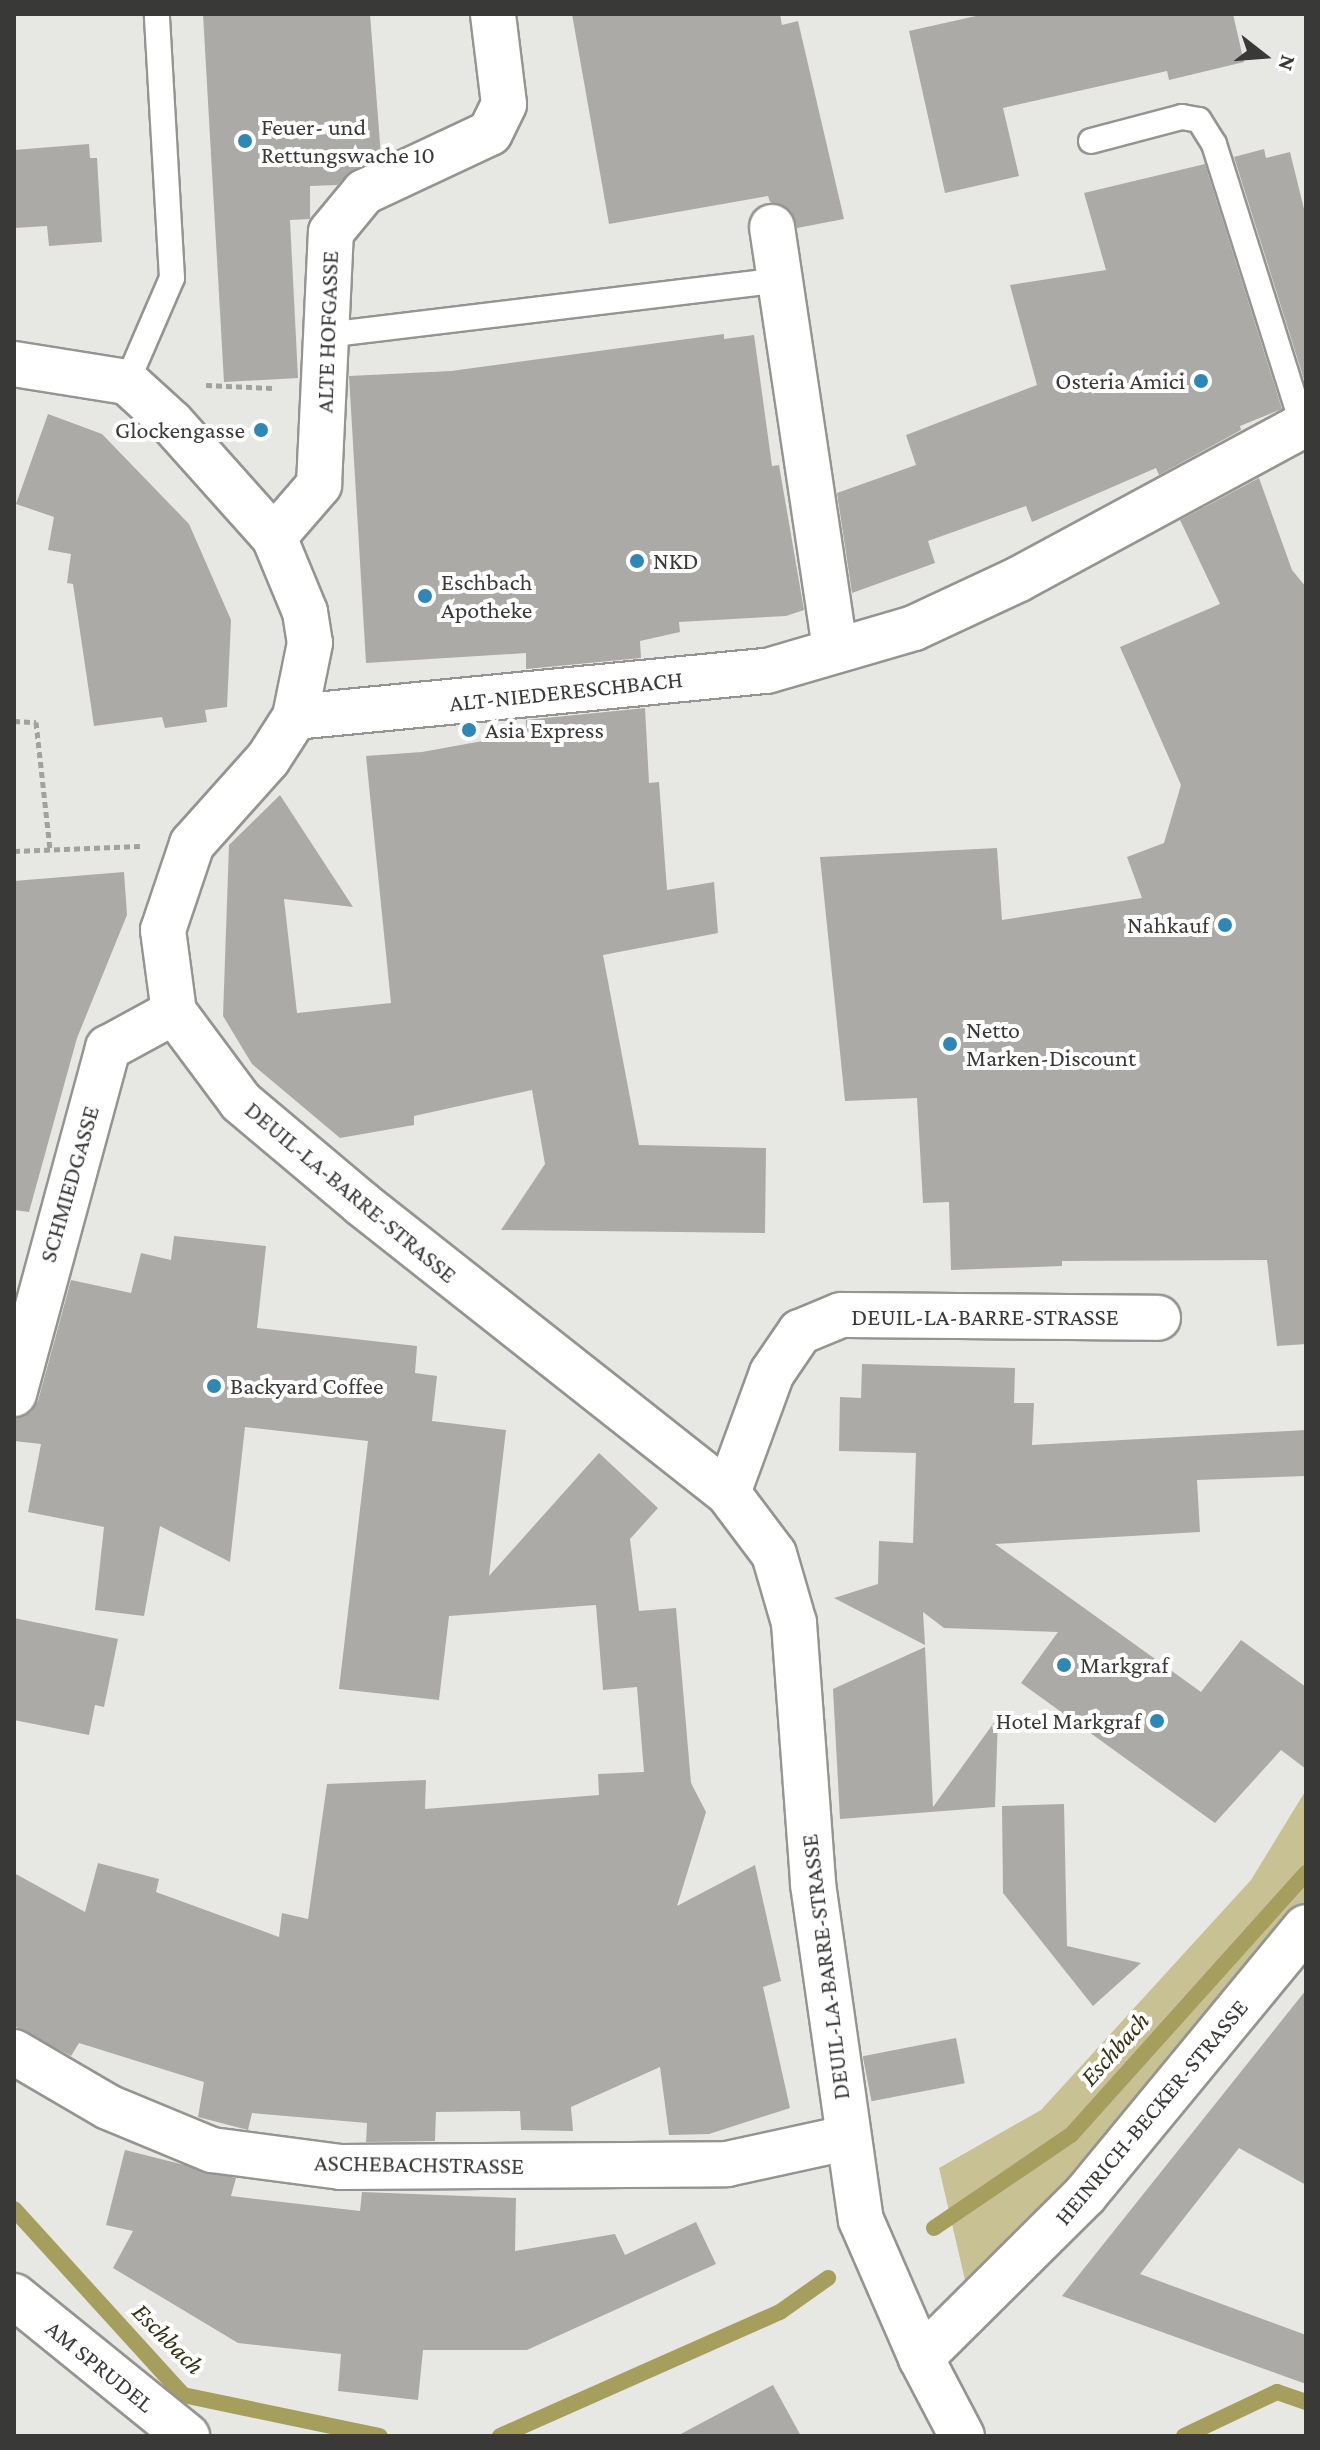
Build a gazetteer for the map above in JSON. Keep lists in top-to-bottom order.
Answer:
{
  "streets": {
    "street": [
      "ALTE HOFGASSE",
      "ALT-NIEDERESCHBACH",
      "SCHMIEDGASSE",
      "DEUIL-LA-BARRE-STRASSE",
      "HEINRICH-BECKER-STRASSE",
      "ASCHEBACHSTRASSE",
      "AM SPRUDEL"
    ]
  },
  "crossings": [
    ["ALTE HOFGASSE", "DEUIL-LA-BARRE-STRASSE"],
    ["ALT-NIEDERESCHBACH", "DEUIL-LA-BARRE-STRASSE"],
    ["SCHMIEDGASSE", "DEUIL-LA-BARRE-STRASSE"],
    ["DEUIL-LA-BARRE-STRASSE", "HEINRICH-BECKER-STRASSE"],
    ["DEUIL-LA-BARRE-STRASSE", "ASCHEBACHSTRASSE"]
  ],
  "water": ["Eschbach"],
  "places": [
    "Feuer- und Rettungswache 10",
    "Osteria Amici",
    "Glockengasse",
    "NKD",
    "Eschbach Apotheke",
    "Asia Express",
    "Nahkauf",
    "Netto Marken-Discount",
    "Backyard Coffee",
    "Markgraf",
    "Hotel Markgraf"
  ],
  "north": "right"
}
